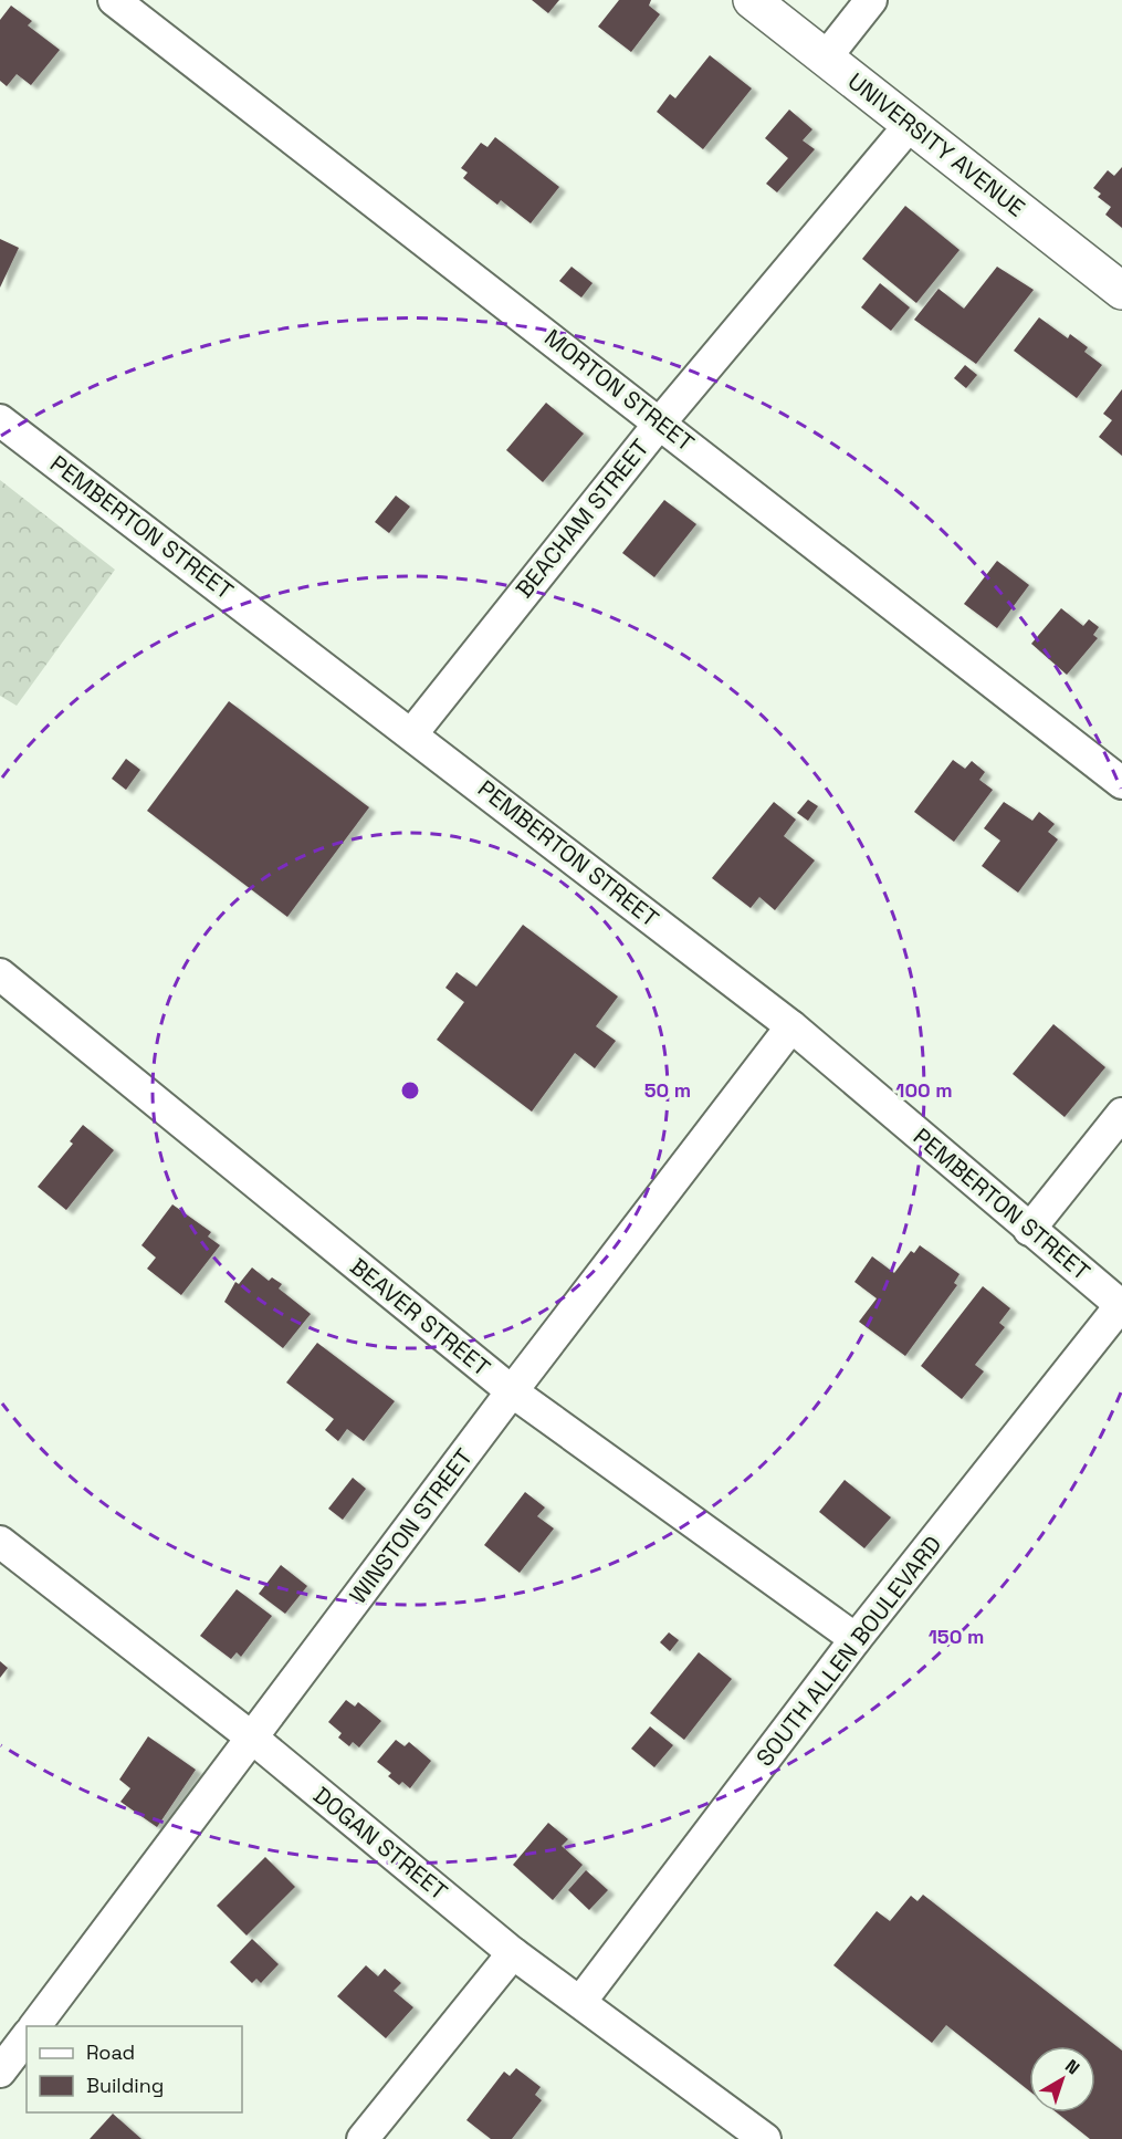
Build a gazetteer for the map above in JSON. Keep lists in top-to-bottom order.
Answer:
{
  "streets": {
    "street": [
      "UNIVERSITY AVENUE",
      "MORTON STREET",
      "BEACHAM STREET",
      "PEMBERTON STREET",
      "BEAVER STREET",
      "WINSTON STREET",
      "SOUTH ALLEN BOULEVARD",
      "DOGAN STREET"
    ]
  },
  "crossings": [
    ["UNIVERSITY AVENUE", "BEACHAM STREET"],
    ["MORTON STREET", "BEACHAM STREET"],
    ["BEACHAM STREET", "PEMBERTON STREET"],
    ["PEMBERTON STREET", "WINSTON STREET"],
    ["PEMBERTON STREET", "SOUTH ALLEN BOULEVARD"],
    ["BEAVER STREET", "WINSTON STREET"],
    ["BEAVER STREET", "SOUTH ALLEN BOULEVARD"],
    ["WINSTON STREET", "DOGAN STREET"],
    ["SOUTH ALLEN BOULEVARD", "DOGAN STREET"]
  ],
  "legend": ["Road", "Building"],
  "north": "top right",
  "rings": ["50 m", "100 m", "150 m"]
}
